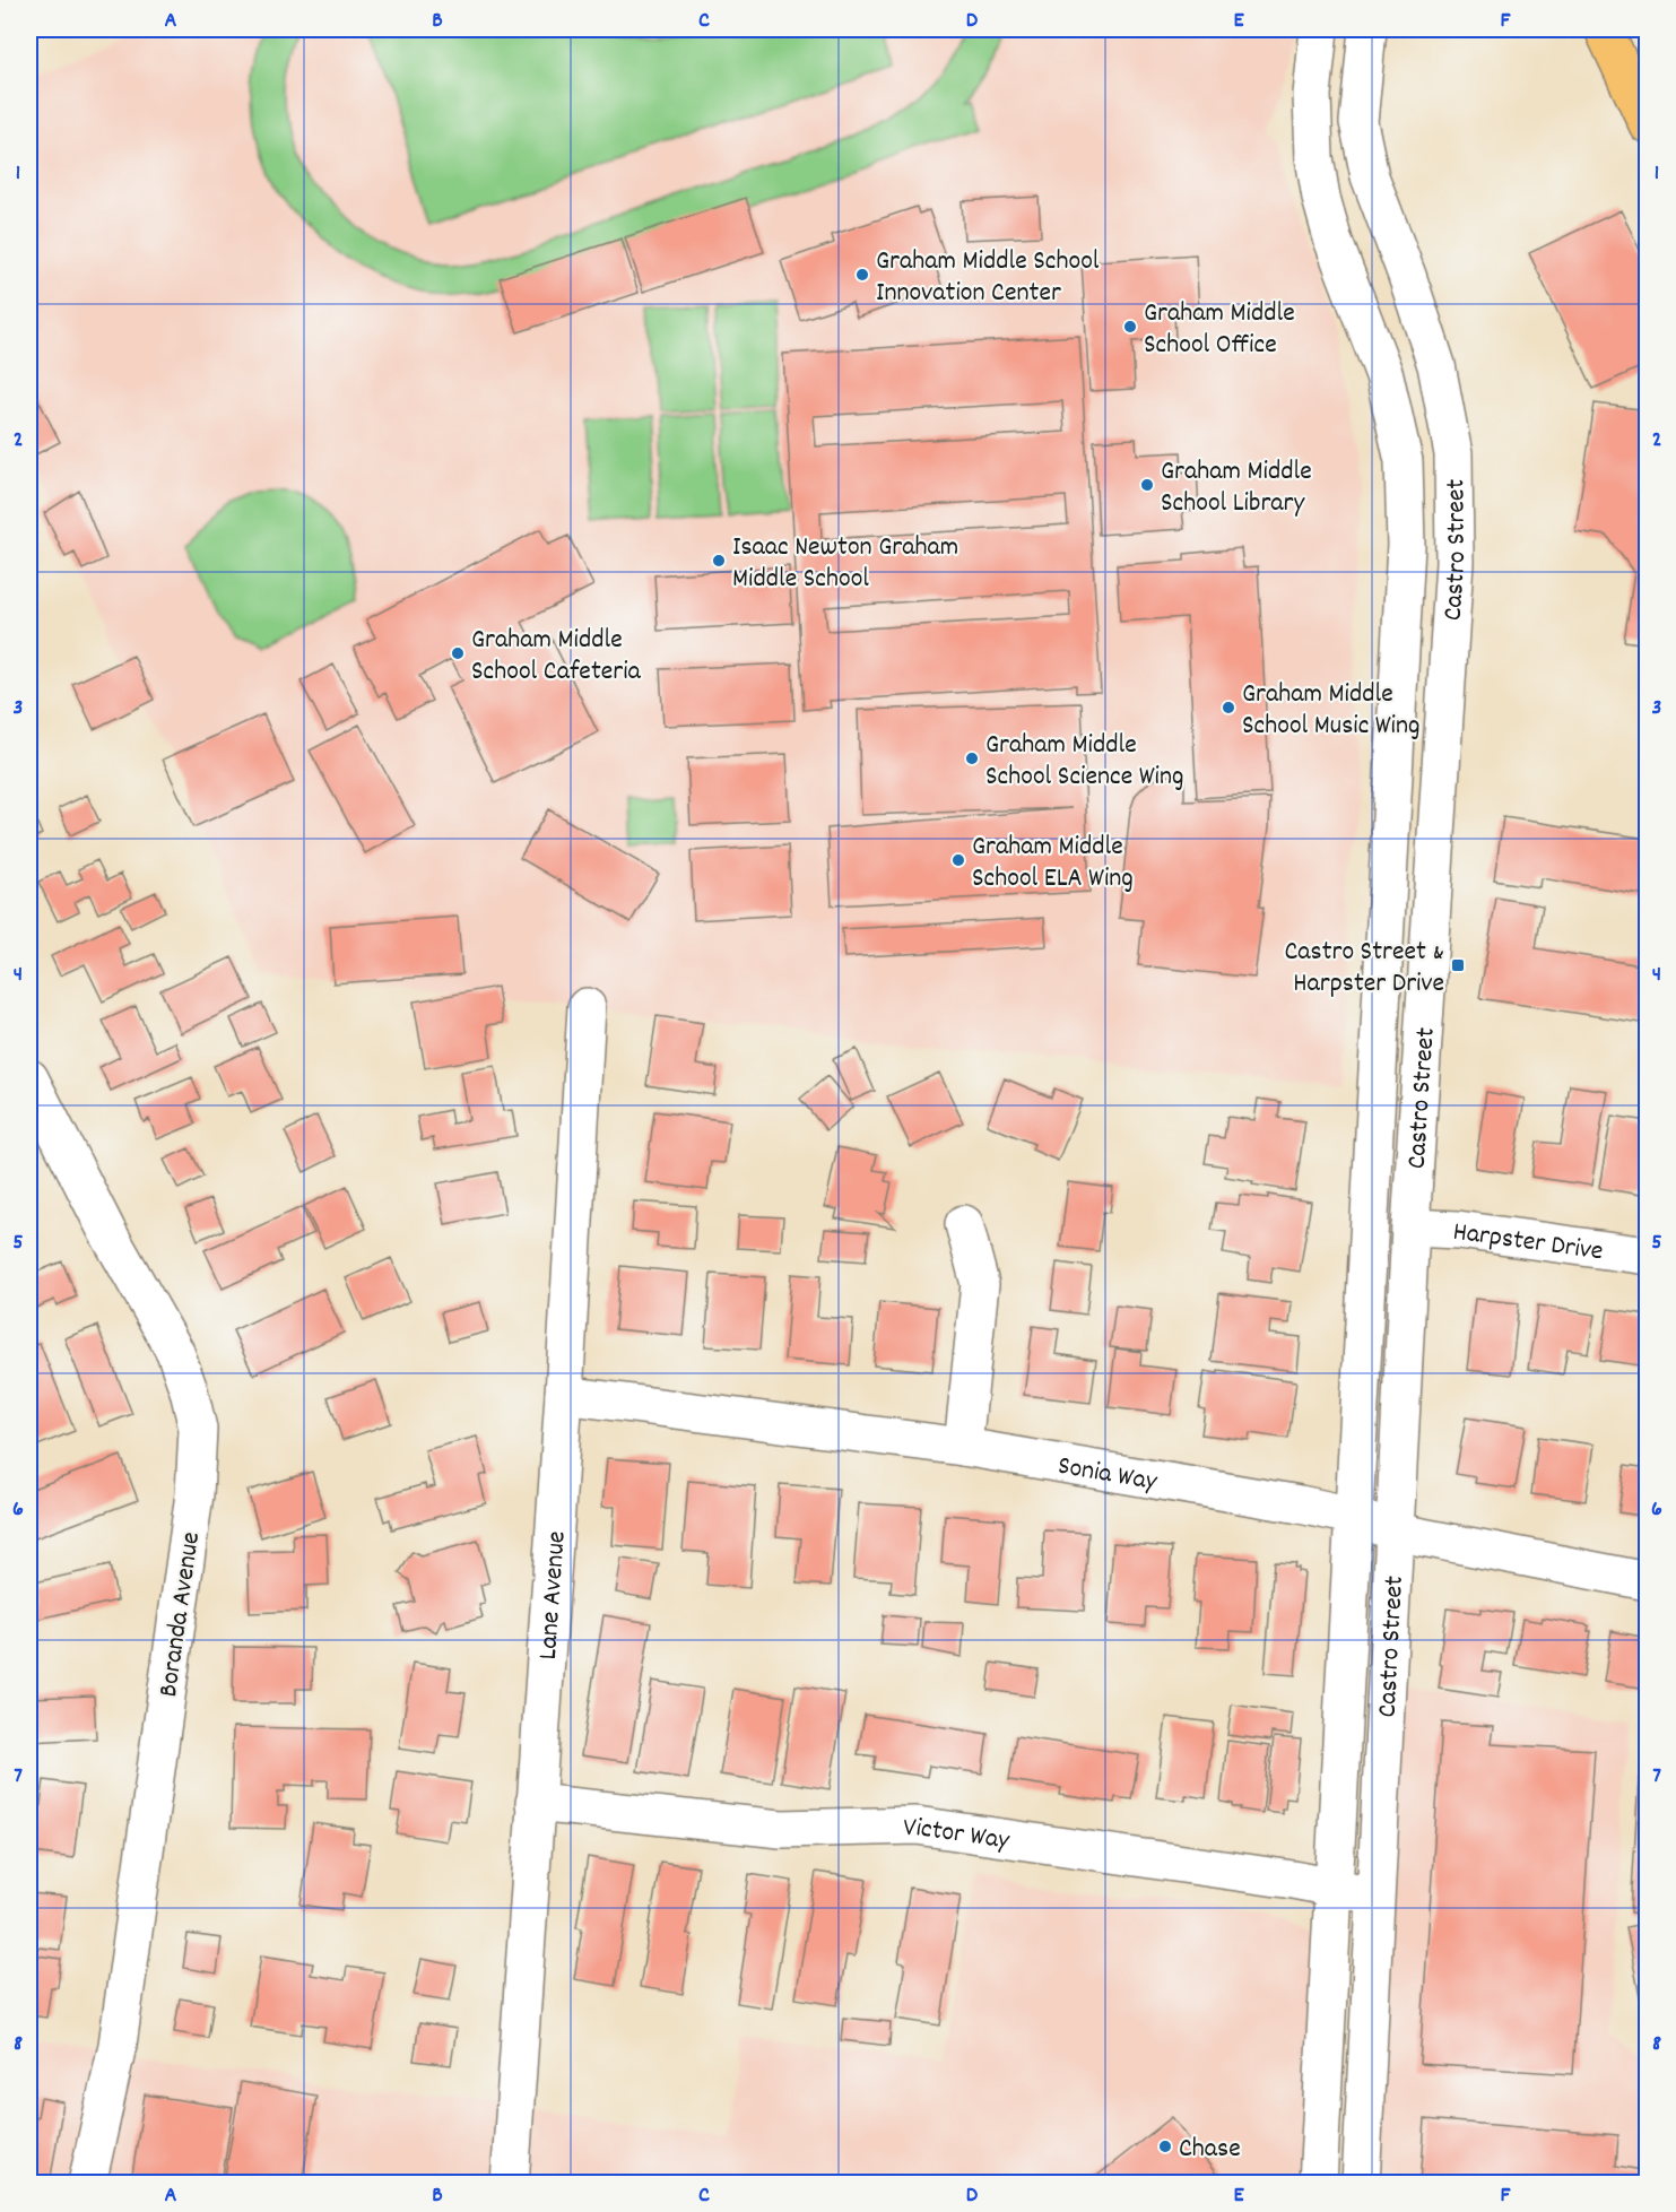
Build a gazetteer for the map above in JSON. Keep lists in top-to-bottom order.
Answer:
{
  "streets": {
    "street": [
      "Castro Street",
      "Harpster Drive",
      "Sonia Way",
      "Lane Avenue",
      "Boranda Avenue",
      "Victor Way"
    ]
  },
  "crossings": [
    ["Castro Street", "Harpster Drive"],
    ["Castro Street", "Sonia Way"],
    ["Castro Street", "Victor Way"],
    ["Sonia Way", "Lane Avenue"],
    ["Lane Avenue", "Victor Way"]
  ],
  "places": {
    "other": [
      "Graham Middle School Innovation Center",
      "Graham Middle School Office",
      "Graham Middle School Library",
      "Isaac Newton Graham Middle School",
      "Graham Middle School Cafeteria",
      "Graham Middle School Music Wing",
      "Graham Middle School Science Wing",
      "Graham Middle School ELA Wing",
      "Chase"
    ],
    "transit": ["Castro Street & Harpster Drive"]
  },
  "grid": {
    "columns": [
      "A",
      "B",
      "C",
      "D",
      "E",
      "F"
    ],
    "rows": [
      "1",
      "2",
      "3",
      "4",
      "5",
      "6",
      "7",
      "8"
    ]
  }
}
